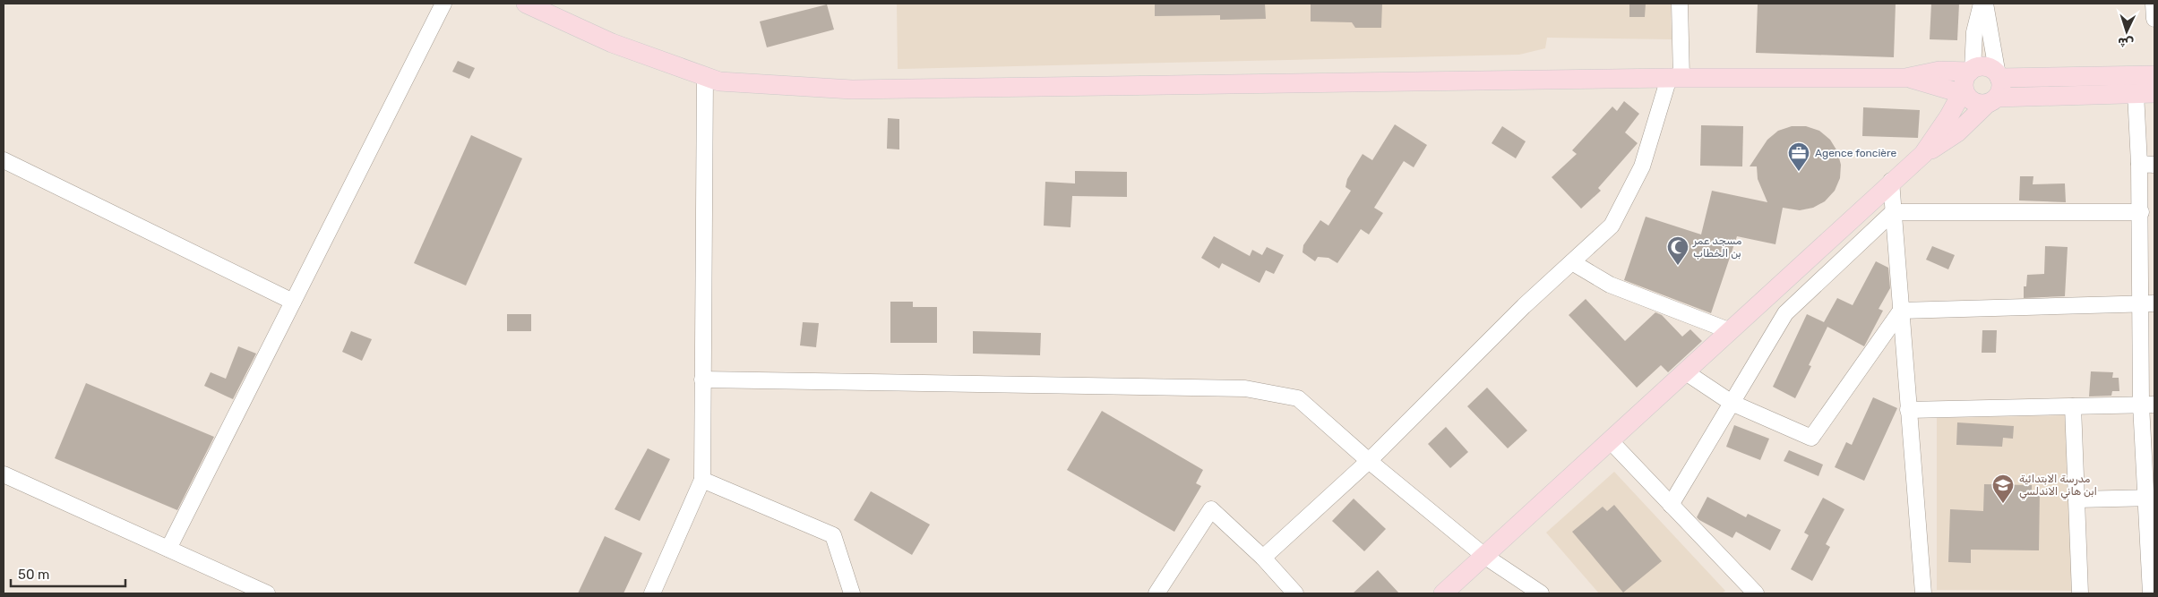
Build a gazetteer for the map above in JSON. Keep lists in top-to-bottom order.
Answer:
{
  "places": {
    "office": ["Agence foncière"],
    "mosque": ["مسجد عمر بن الخطاب"],
    "school or university": ["مدرسة الابتدائية ابن هاني الاندلسي"]
  },
  "scale_bar": "50 m",
  "north": "bottom"
}
